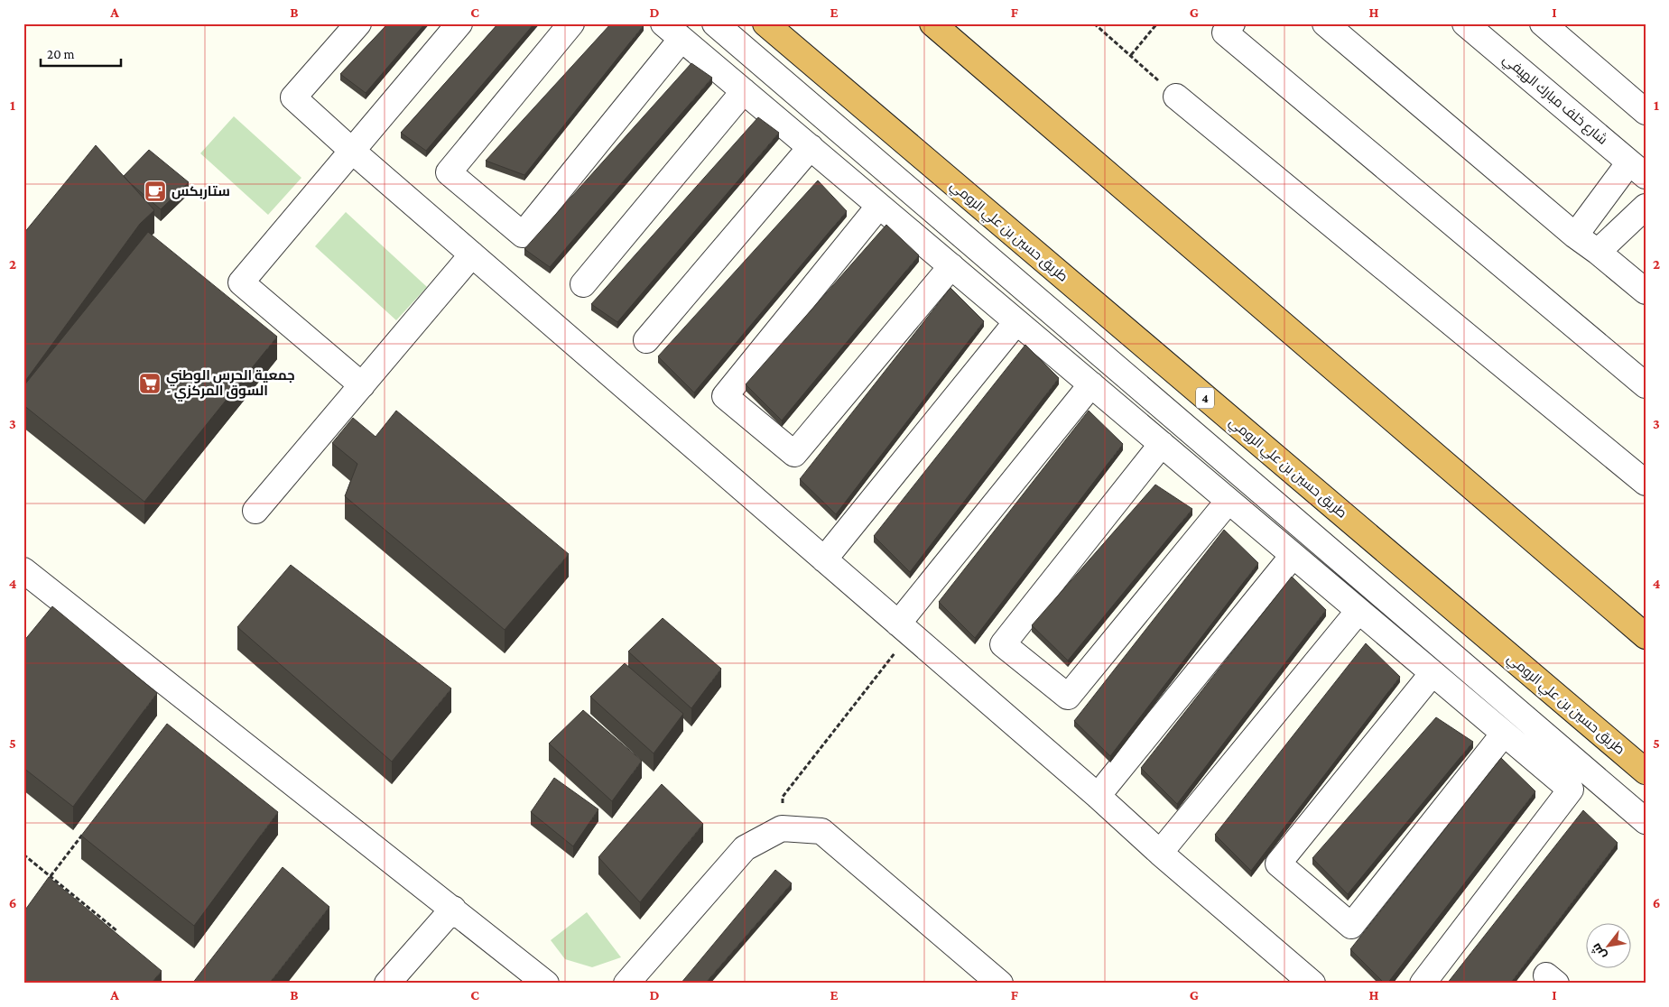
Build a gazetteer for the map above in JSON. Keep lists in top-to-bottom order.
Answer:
{
  "streets": {
    "highway": ["طريق حسين بن علي الرومي", "4"],
    "street": ["شارع خلف مبارك الهيفي"]
  },
  "places": {
    "cafe": ["ستاربكس"],
    "supermarket": ["جمعية الحرس الوطني - السوق المركزي"]
  },
  "scale_bar": "20 m",
  "north": "bottom left",
  "grid": {
    "columns": [
      "A",
      "B",
      "C",
      "D",
      "E",
      "F",
      "G",
      "H",
      "I"
    ],
    "rows": [
      "1",
      "2",
      "3",
      "4",
      "5",
      "6"
    ]
  }
}
